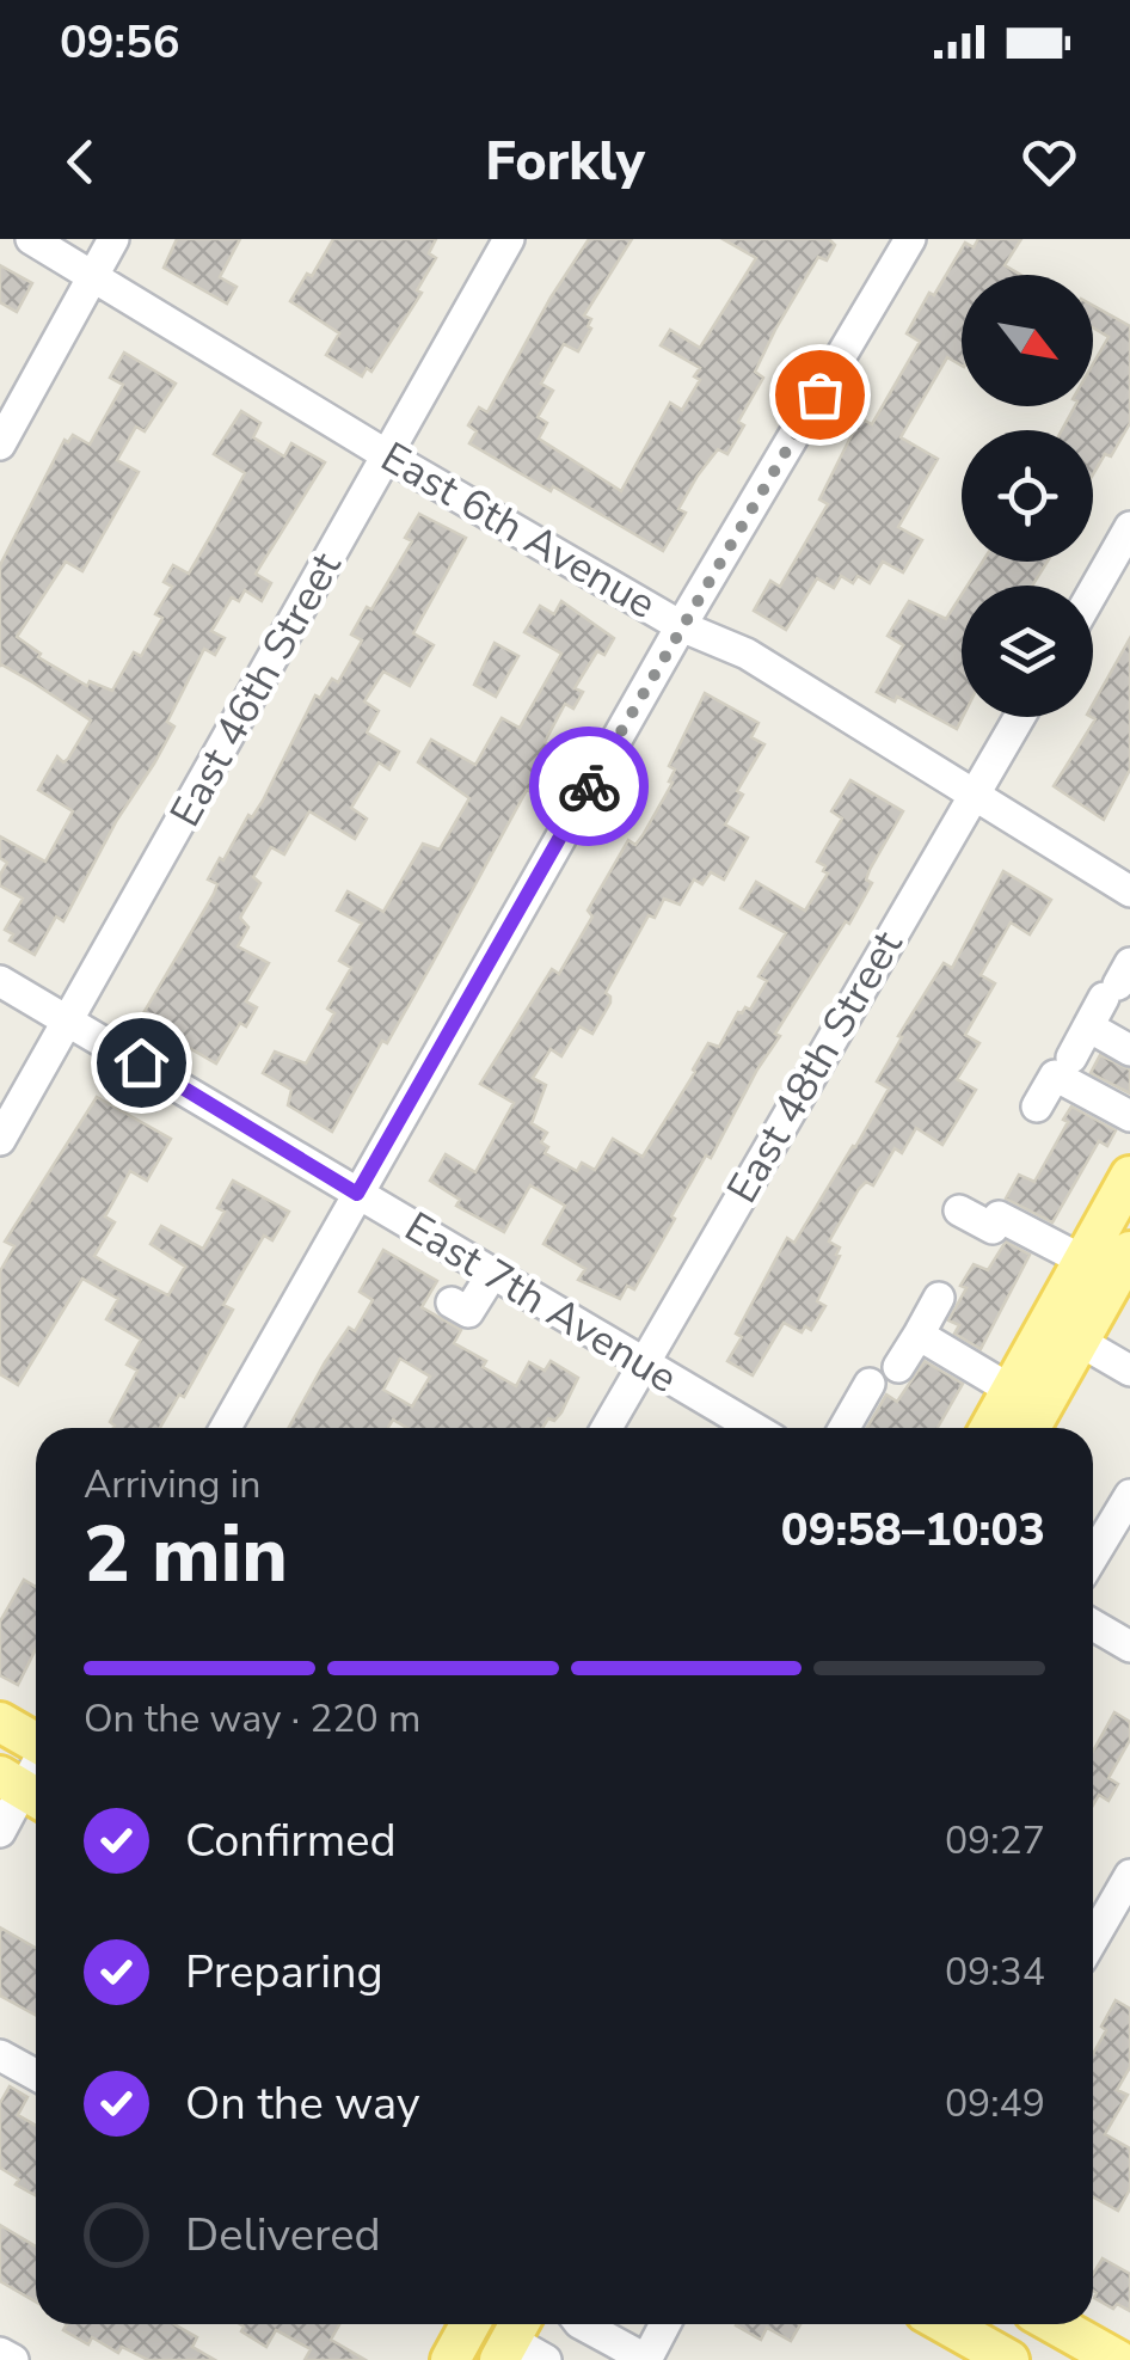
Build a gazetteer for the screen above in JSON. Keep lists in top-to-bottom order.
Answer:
{
  "streets": {
    "street": [
      "East 6th Avenue",
      "East 46th Street",
      "East 48th Street",
      "East 7th Avenue"
    ]
  },
  "crossings": [
    ["East 6th Avenue", "East 46th Street"],
    ["East 6th Avenue", "East 48th Street"],
    ["East 46th Street", "East 7th Avenue"],
    ["East 48th Street", "East 7th Avenue"]
  ],
  "north": "bottom right",
  "page": {
    "status": "09:56",
    "header": "Forkly",
    "heading": ["2 min", "Arriving in", "09:58–10:03"],
    "bar": "On the way · 220 m",
    "list": [
      ["Confirmed", "09:27"],
      ["Preparing", "09:34"],
      ["On the way", "09:49"],
      "Delivered"
    ]
  }
}
